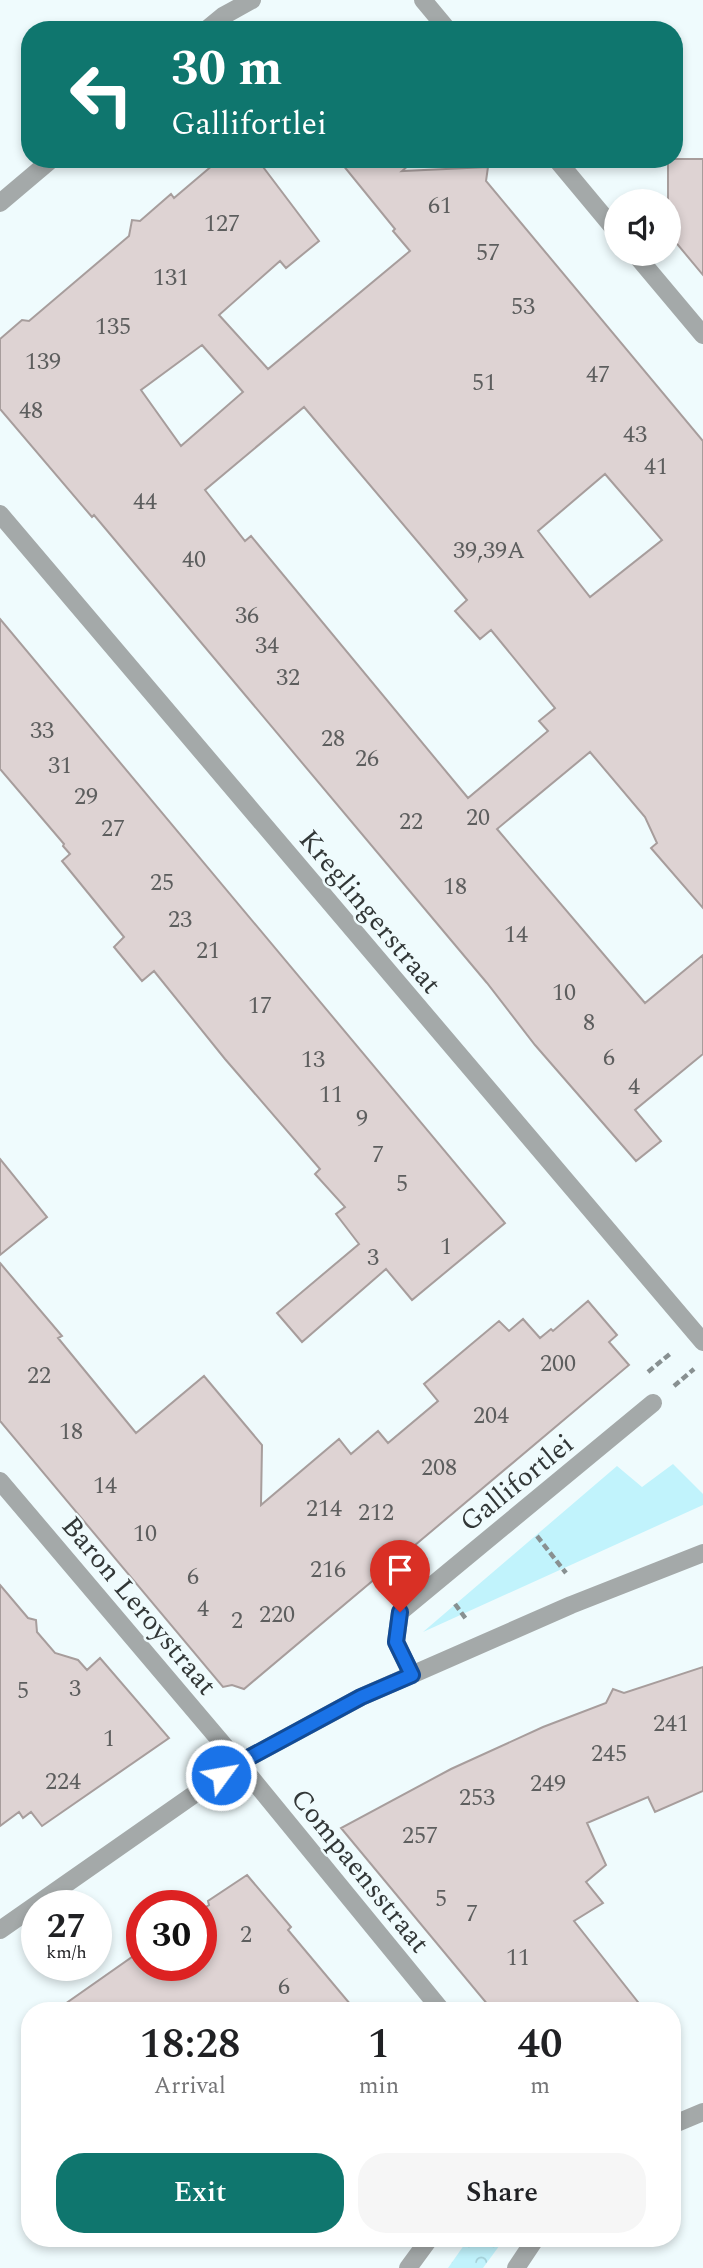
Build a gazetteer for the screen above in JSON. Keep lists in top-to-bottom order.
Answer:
{
  "streets": {
    "street": [
      "Kreglingerstraat",
      "Gallifortlei",
      "Baron Leroystraat",
      "Compaensstraat"
    ]
  },
  "crossings": [
    ["Baron Leroystraat", "Compaensstraat"]
  ],
  "house_numbers": [
    "61",
    "127",
    "57",
    "131",
    "53",
    "135",
    "139",
    "47",
    "51",
    "48",
    "43",
    "41",
    "44",
    "39,39A",
    "40",
    "36",
    "34",
    "32",
    "33",
    "28",
    "26",
    "31",
    "29",
    "20",
    "22",
    "27",
    "25",
    "18",
    "23",
    "14",
    "21",
    "10",
    "17",
    "8",
    "6",
    "13",
    "4",
    "11",
    "9",
    "7",
    "5",
    "1",
    "3",
    "200",
    "22",
    "204",
    "18",
    "208",
    "14",
    "214",
    "212",
    "10",
    "216",
    "6",
    "4",
    "220",
    "2",
    "3",
    "5",
    "241",
    "1",
    "245",
    "224",
    "249",
    "253",
    "257",
    "5",
    "7",
    "2",
    "11",
    "6"
  ],
  "page": {
    "turn": ["30 m", "Gallifortlei"],
    "speed": "27 km/h",
    "limit": "30",
    "eta": [
      "18:28",
      "Arrival",
      "1",
      "min",
      "40",
      "m"
    ],
    "buttons": ["Exit", "Share"]
  }
}
